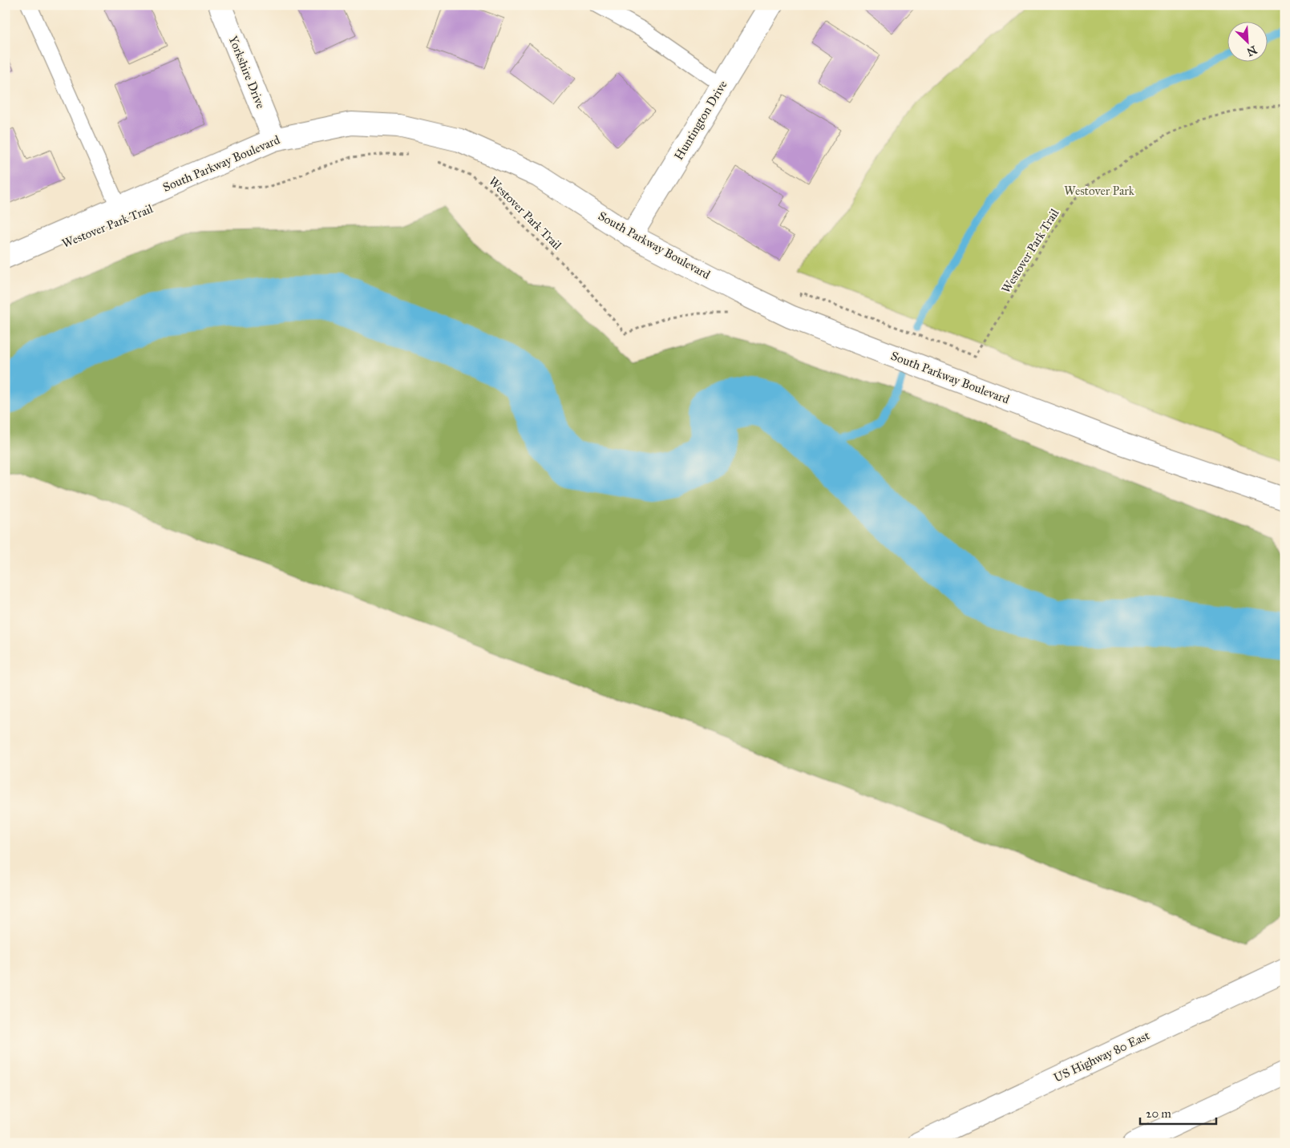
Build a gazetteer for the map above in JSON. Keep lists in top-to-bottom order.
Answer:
{
  "streets": {
    "main road": [
      "Yorkshire Drive",
      "Huntington Drive",
      "South Parkway Boulevard",
      "US Highway 80 East"
    ],
    "path": ["Westover Park Trail"]
  },
  "crossings": [
    ["Yorkshire Drive", "South Parkway Boulevard"],
    ["Huntington Drive", "South Parkway Boulevard"]
  ],
  "parks": ["Westover Park"],
  "scale_bar": "20 m",
  "north": "bottom right"
}
